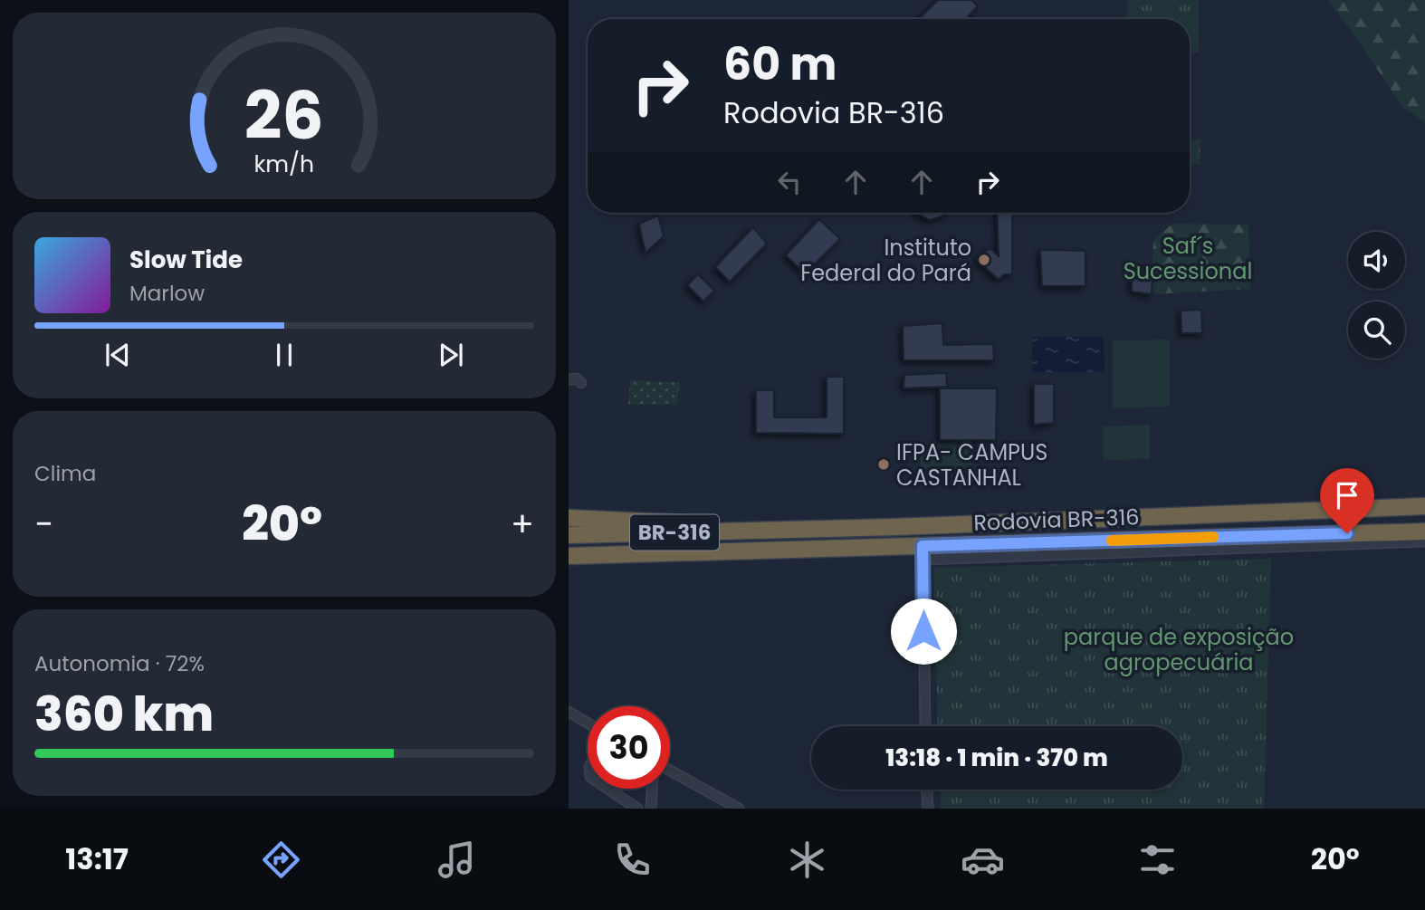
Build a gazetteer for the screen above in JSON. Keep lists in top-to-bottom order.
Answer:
{
  "streets": {
    "highway": ["Rodovia BR-316", "BR-316"]
  },
  "crossings": [
    ["Rodovia BR-316", "BR-316"]
  ],
  "parks": ["Saf´s Sucessional", "parque de exposição agropecuária"],
  "places": ["Instituto Federal do Pará", "IFPA- CAMPUS CASTANHAL"],
  "page": {
    "turn": ["60 m", "Rodovia BR-316"],
    "song": ["Slow Tide", "Marlow"],
    "tile": [
      "Clima",
      ["Autonomia · 72%", "360 km"]
    ],
    "heat": ["−", "20°", "+"],
    "limit": "30",
    "trip": "13:18 · 1 min · 370 m",
    "tabs": ["13:17", "20°"],
    "gauge": ["26", "km/h"]
  }
}
